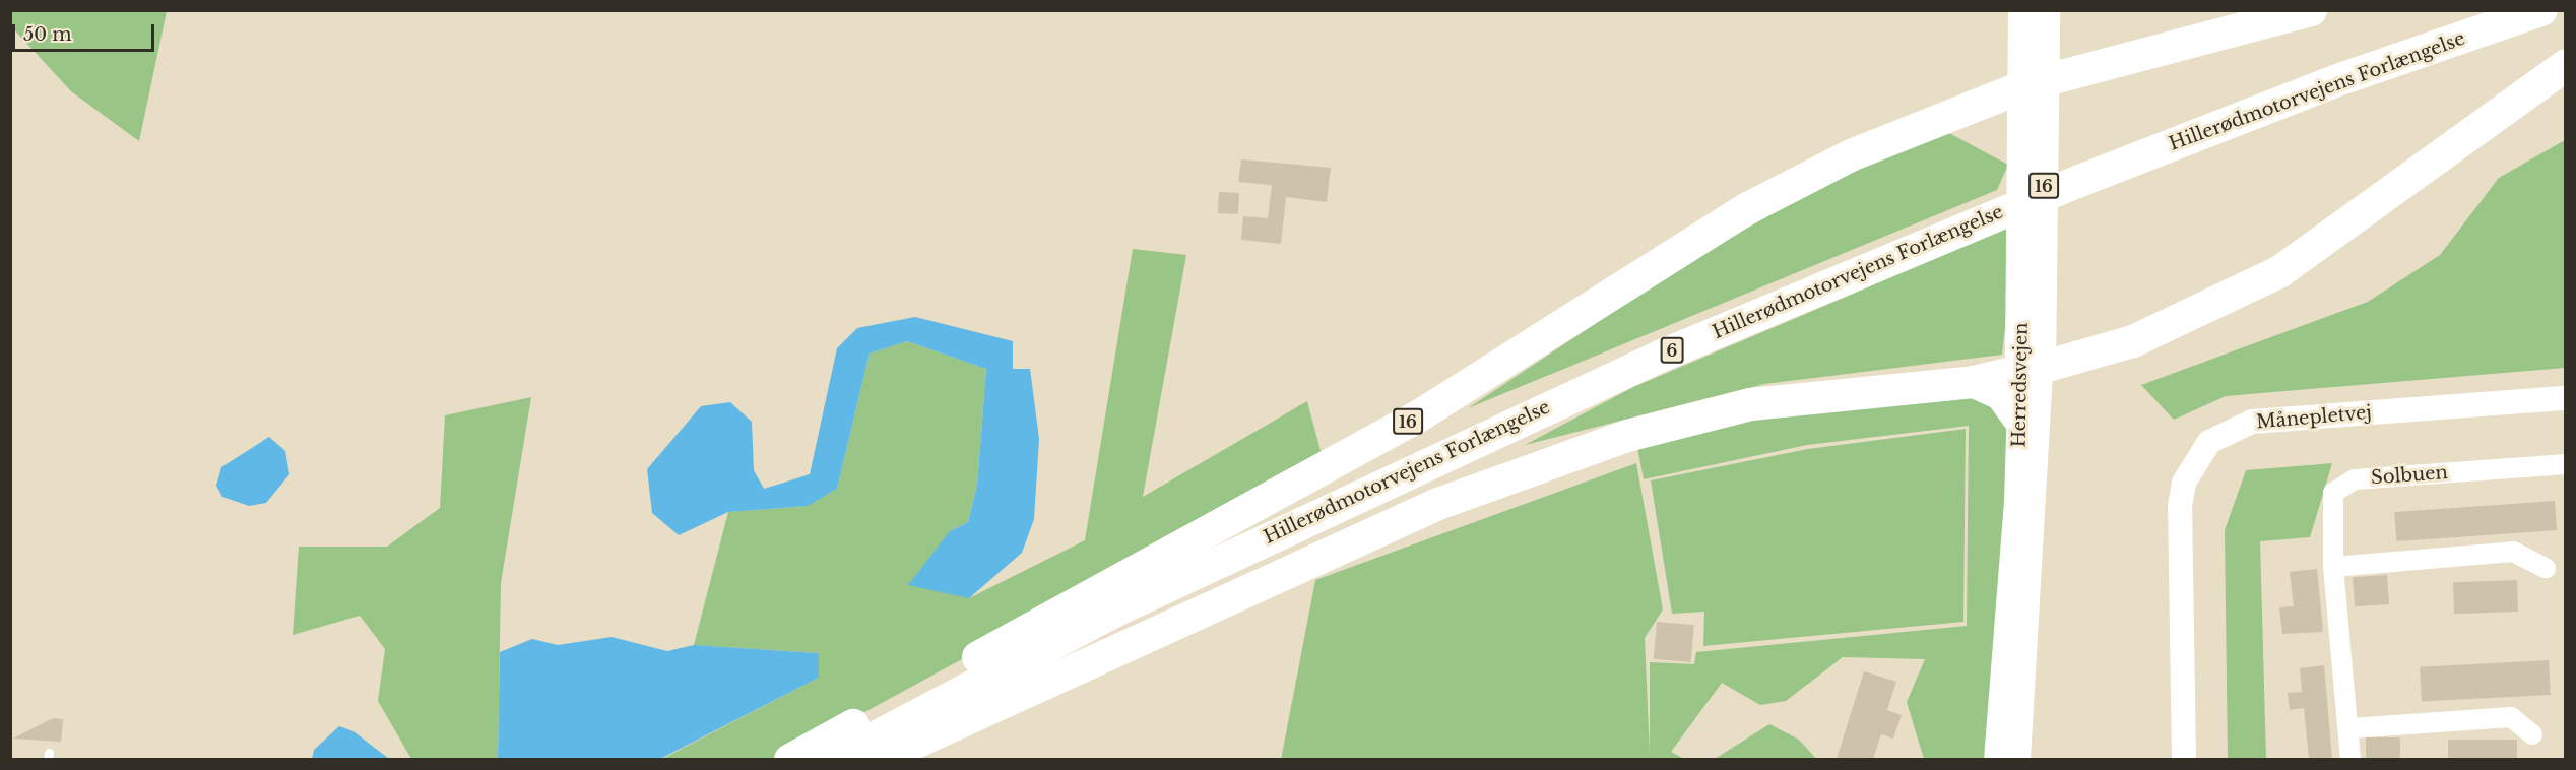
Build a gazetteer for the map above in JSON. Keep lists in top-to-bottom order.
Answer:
{
  "streets": {
    "highway": ["Hillerødmotorvejens Forlængelse", "16", "6"],
    "main road": ["Herredsvejen"],
    "street": ["Månepletvej", "Solbuen"]
  },
  "crossings": [
    ["16", "Herredsvejen"]
  ],
  "scale_bar": "50 m"
}
